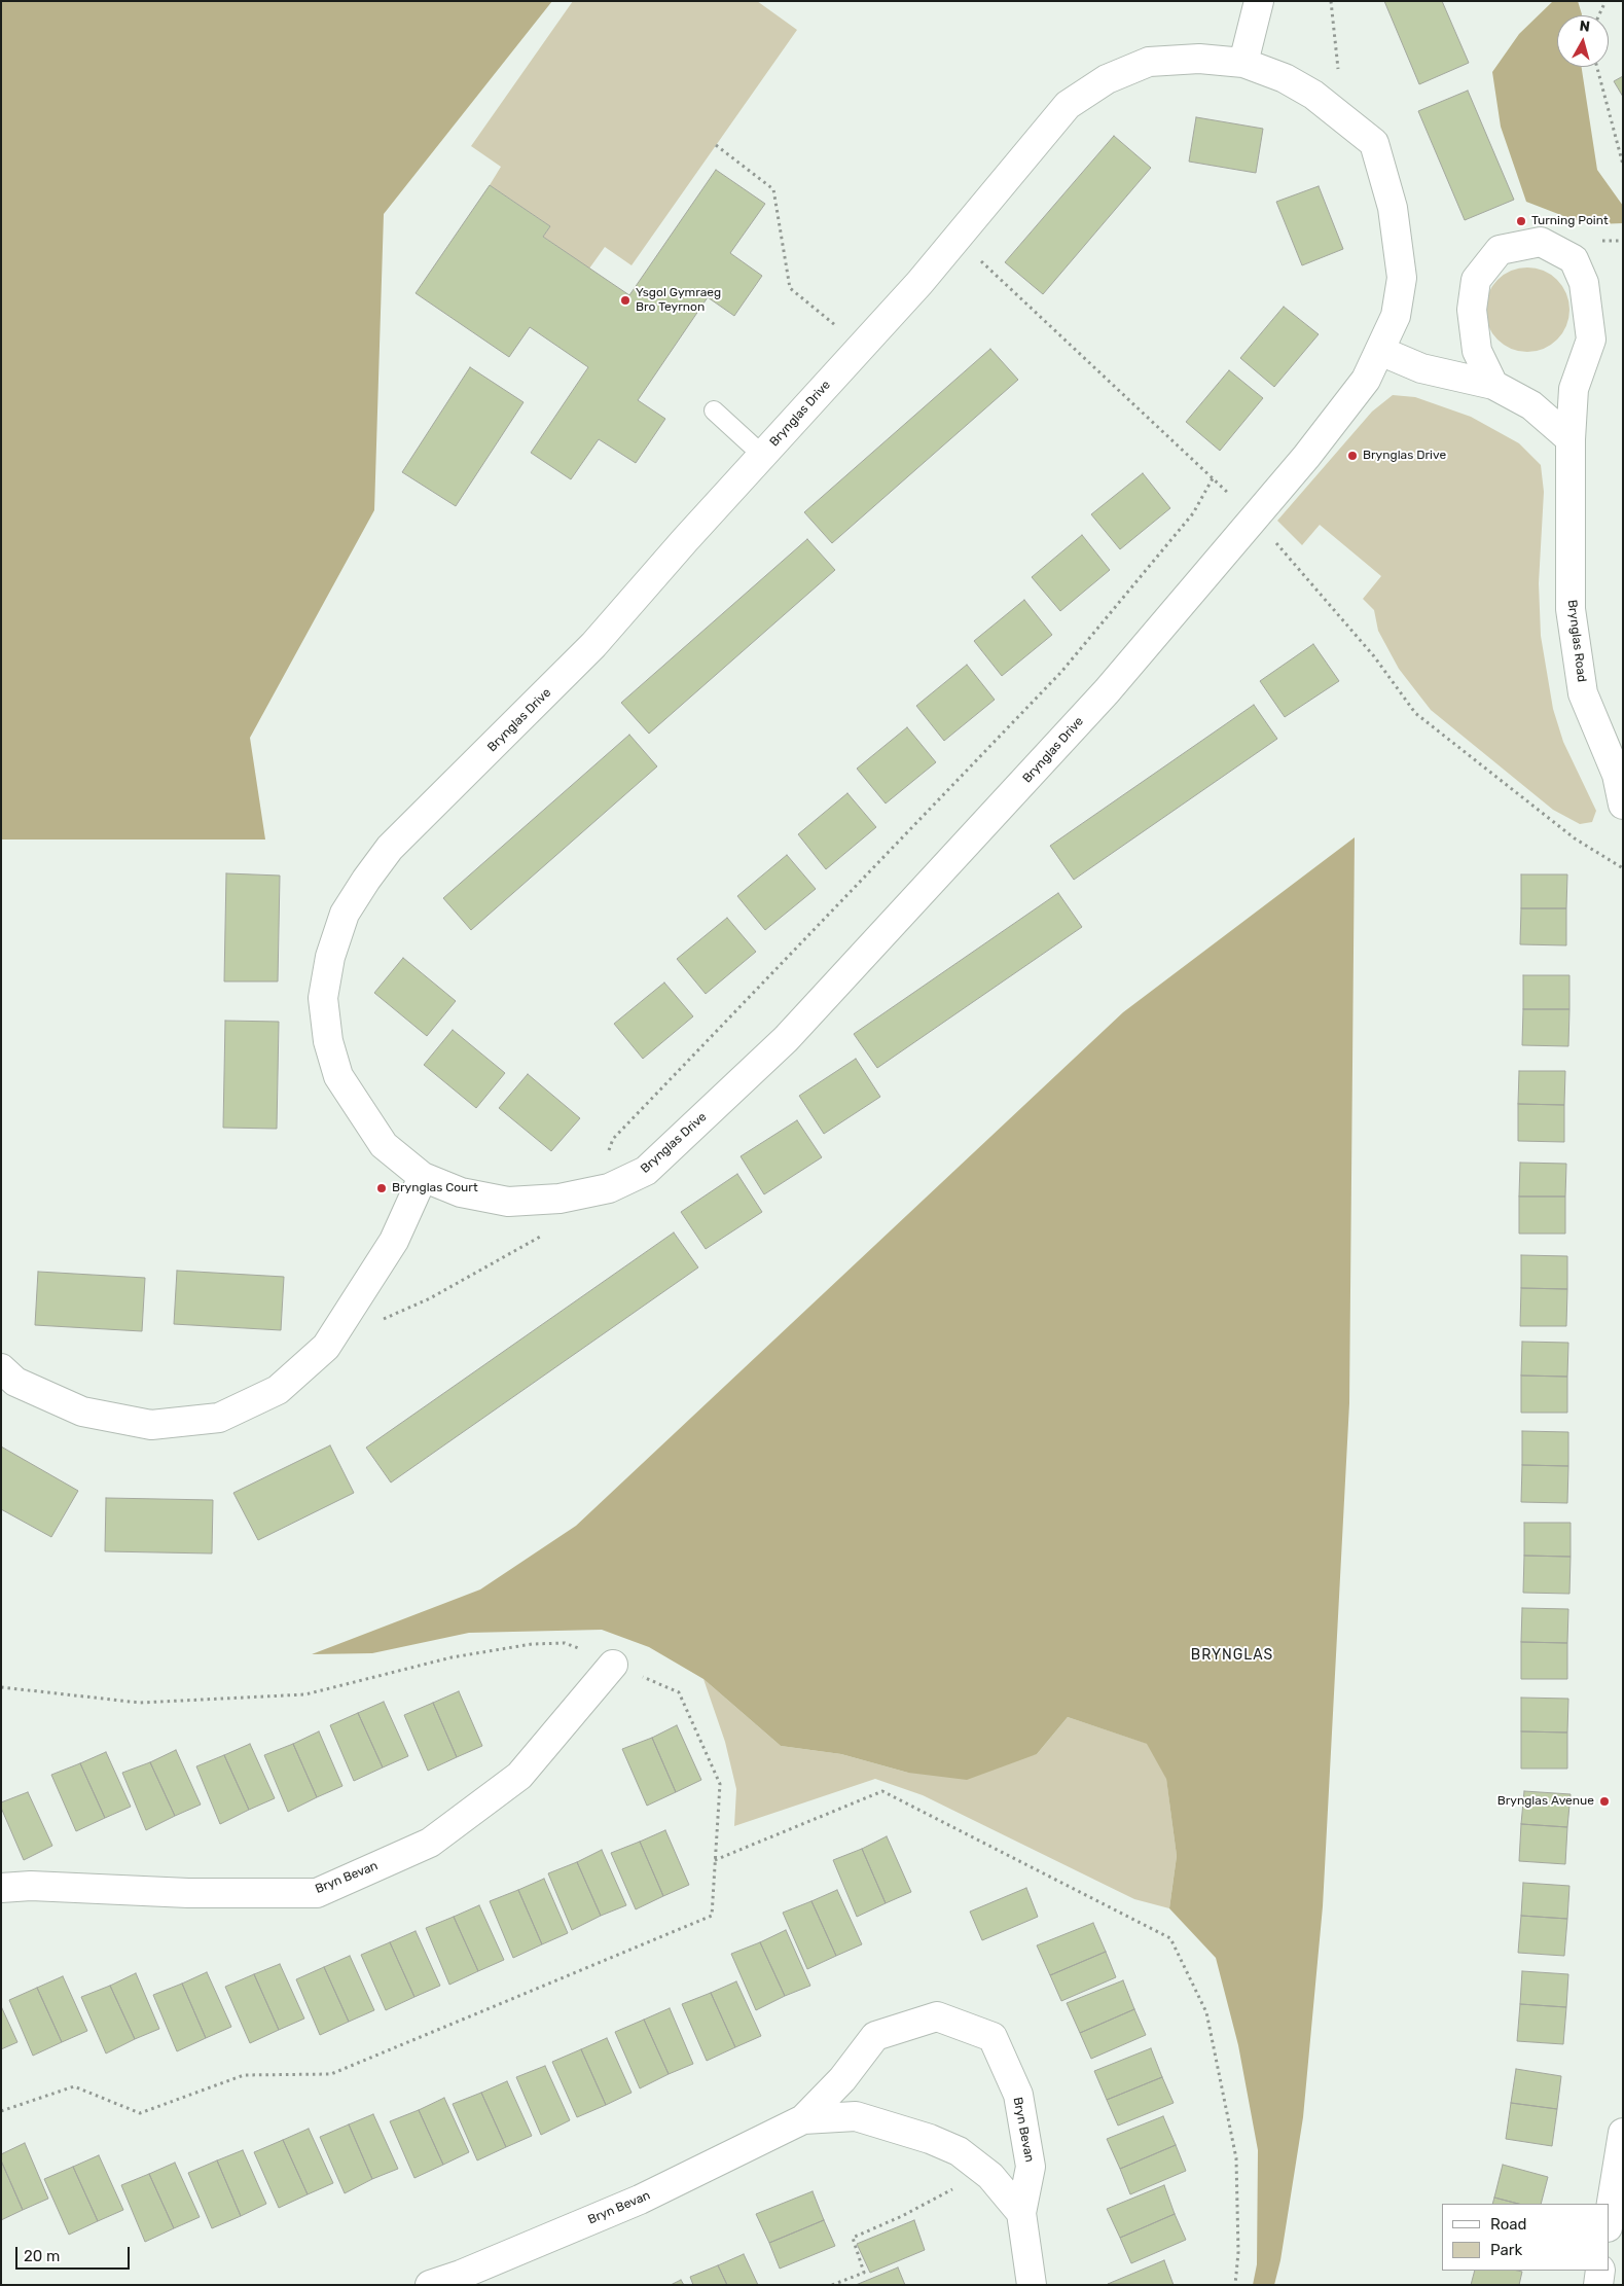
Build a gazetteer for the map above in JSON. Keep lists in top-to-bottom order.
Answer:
{
  "streets": {
    "street": ["Brynglas Drive", "Brynglas Road", "Bryn Bevan"]
  },
  "districts": ["BRYNGLAS"],
  "places": [
    "Turning Point",
    "Ysgol Gymraeg Bro Teyrnon",
    "Brynglas Drive",
    "Brynglas Court",
    "Brynglas Avenue"
  ],
  "legend": ["Road", "Park"],
  "scale_bar": "20 m",
  "north": "top"
}
